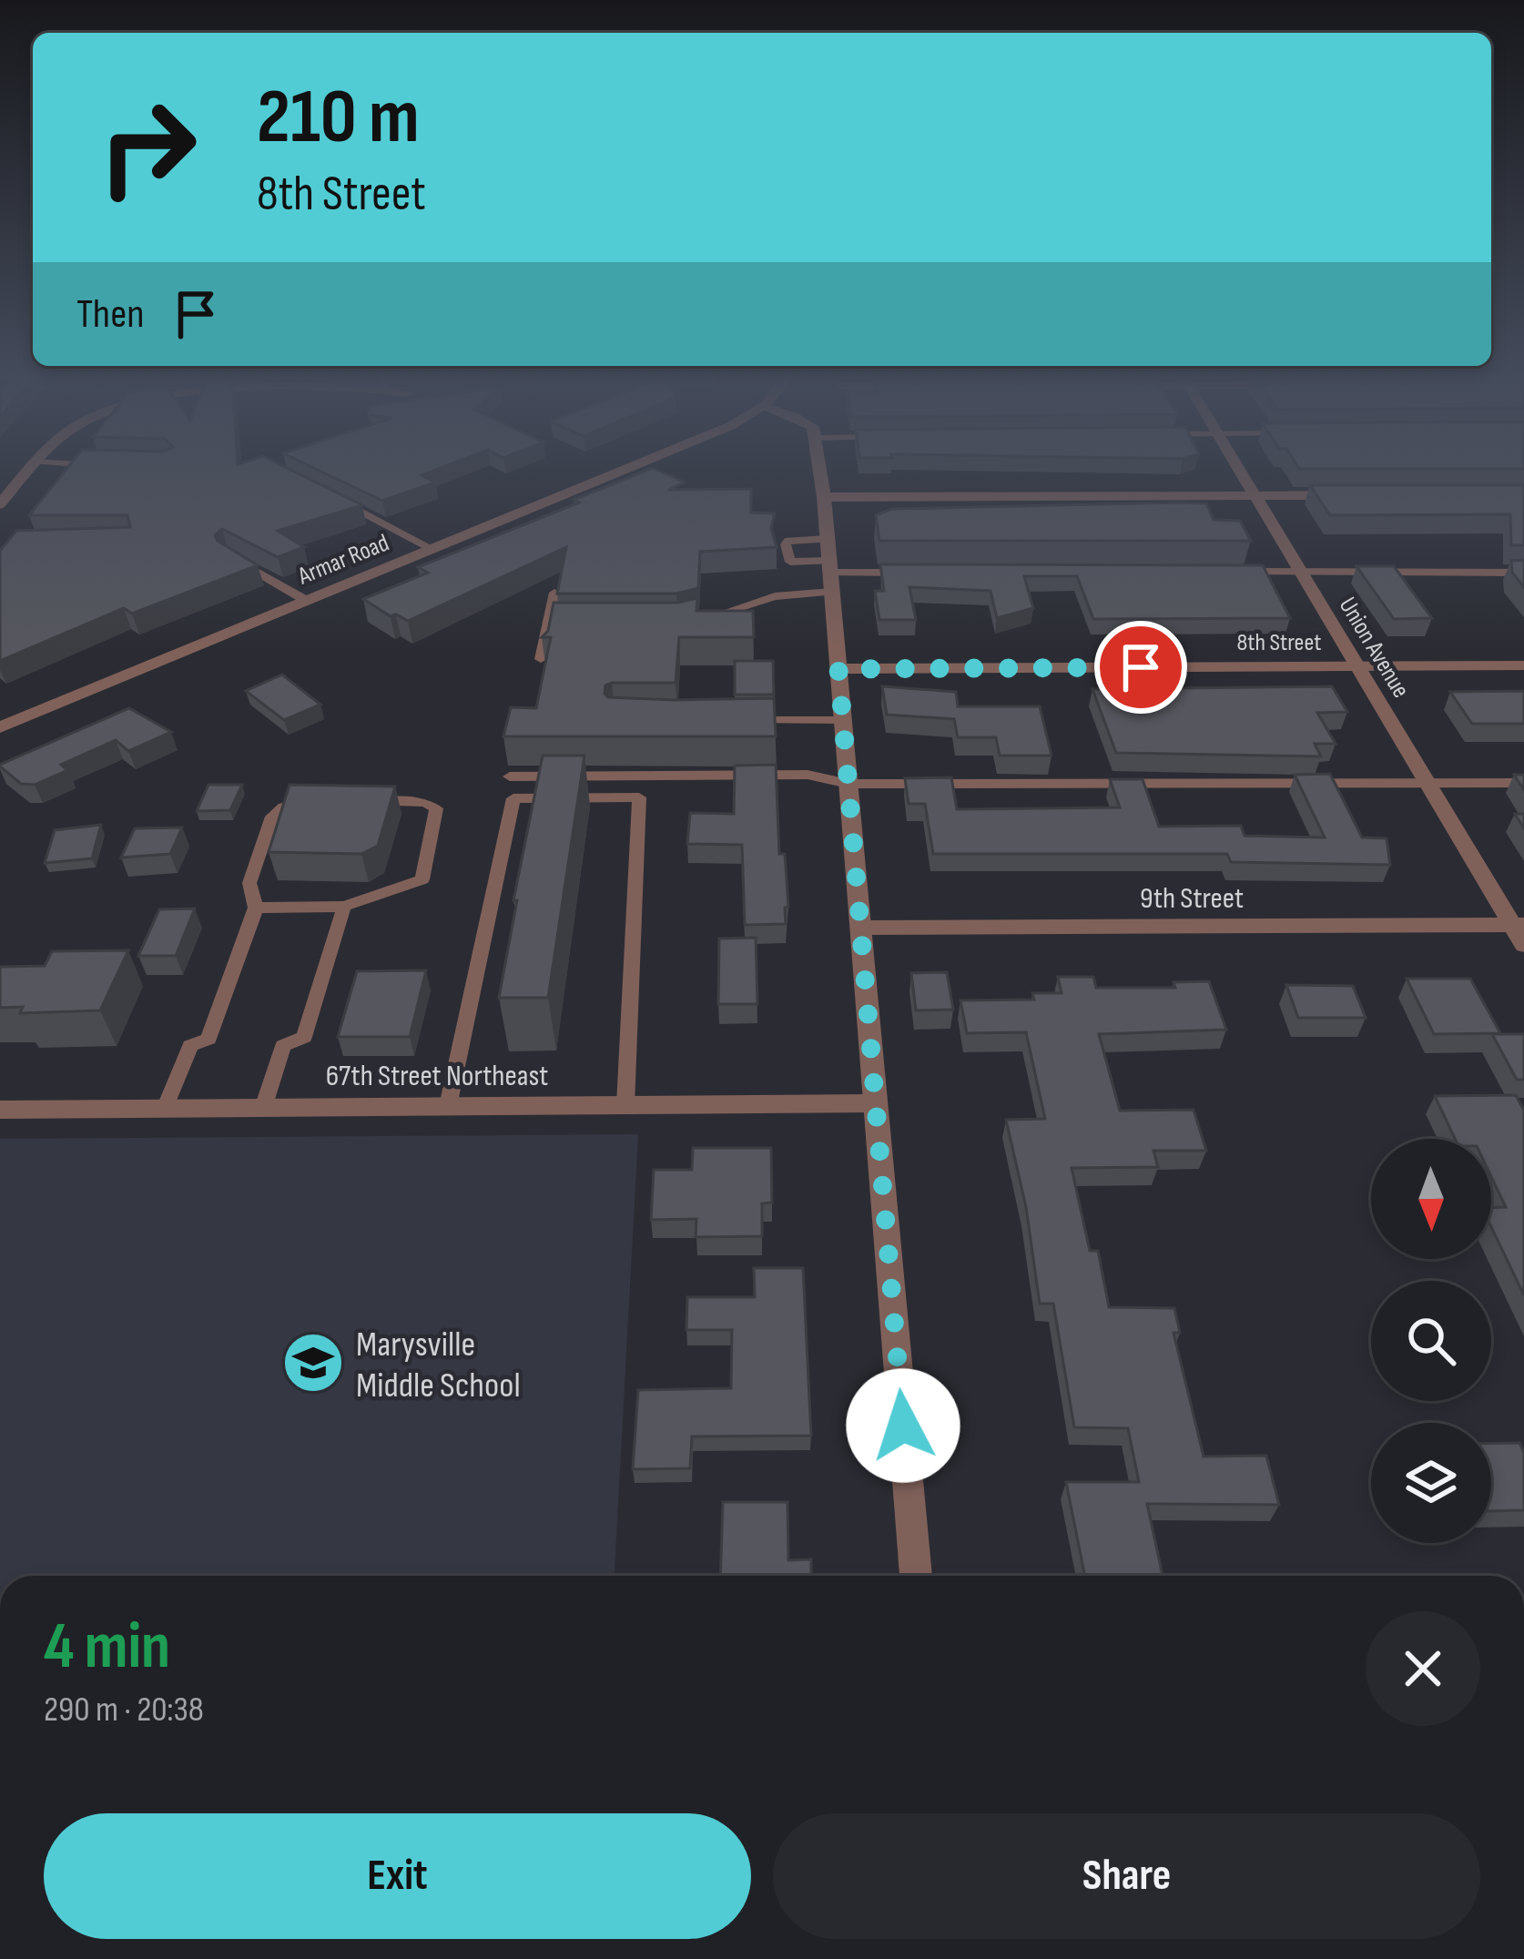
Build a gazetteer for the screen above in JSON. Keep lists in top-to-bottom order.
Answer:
{
  "streets": {
    "street": [
      "Armar Road",
      "8th Street",
      "Union Avenue",
      "9th Street",
      "67th Street Northeast"
    ]
  },
  "crossings": [
    ["8th Street", "Union Avenue"],
    ["Union Avenue", "9th Street"]
  ],
  "places": {
    "school or university": ["Marysville Middle School"]
  },
  "north": "bottom",
  "page": {
    "turn": ["210 m", "8th Street"],
    "then": "Then",
    "heading": ["4 min", "290 m · 20:38"],
    "buttons": ["Exit", "Share"]
  }
}
